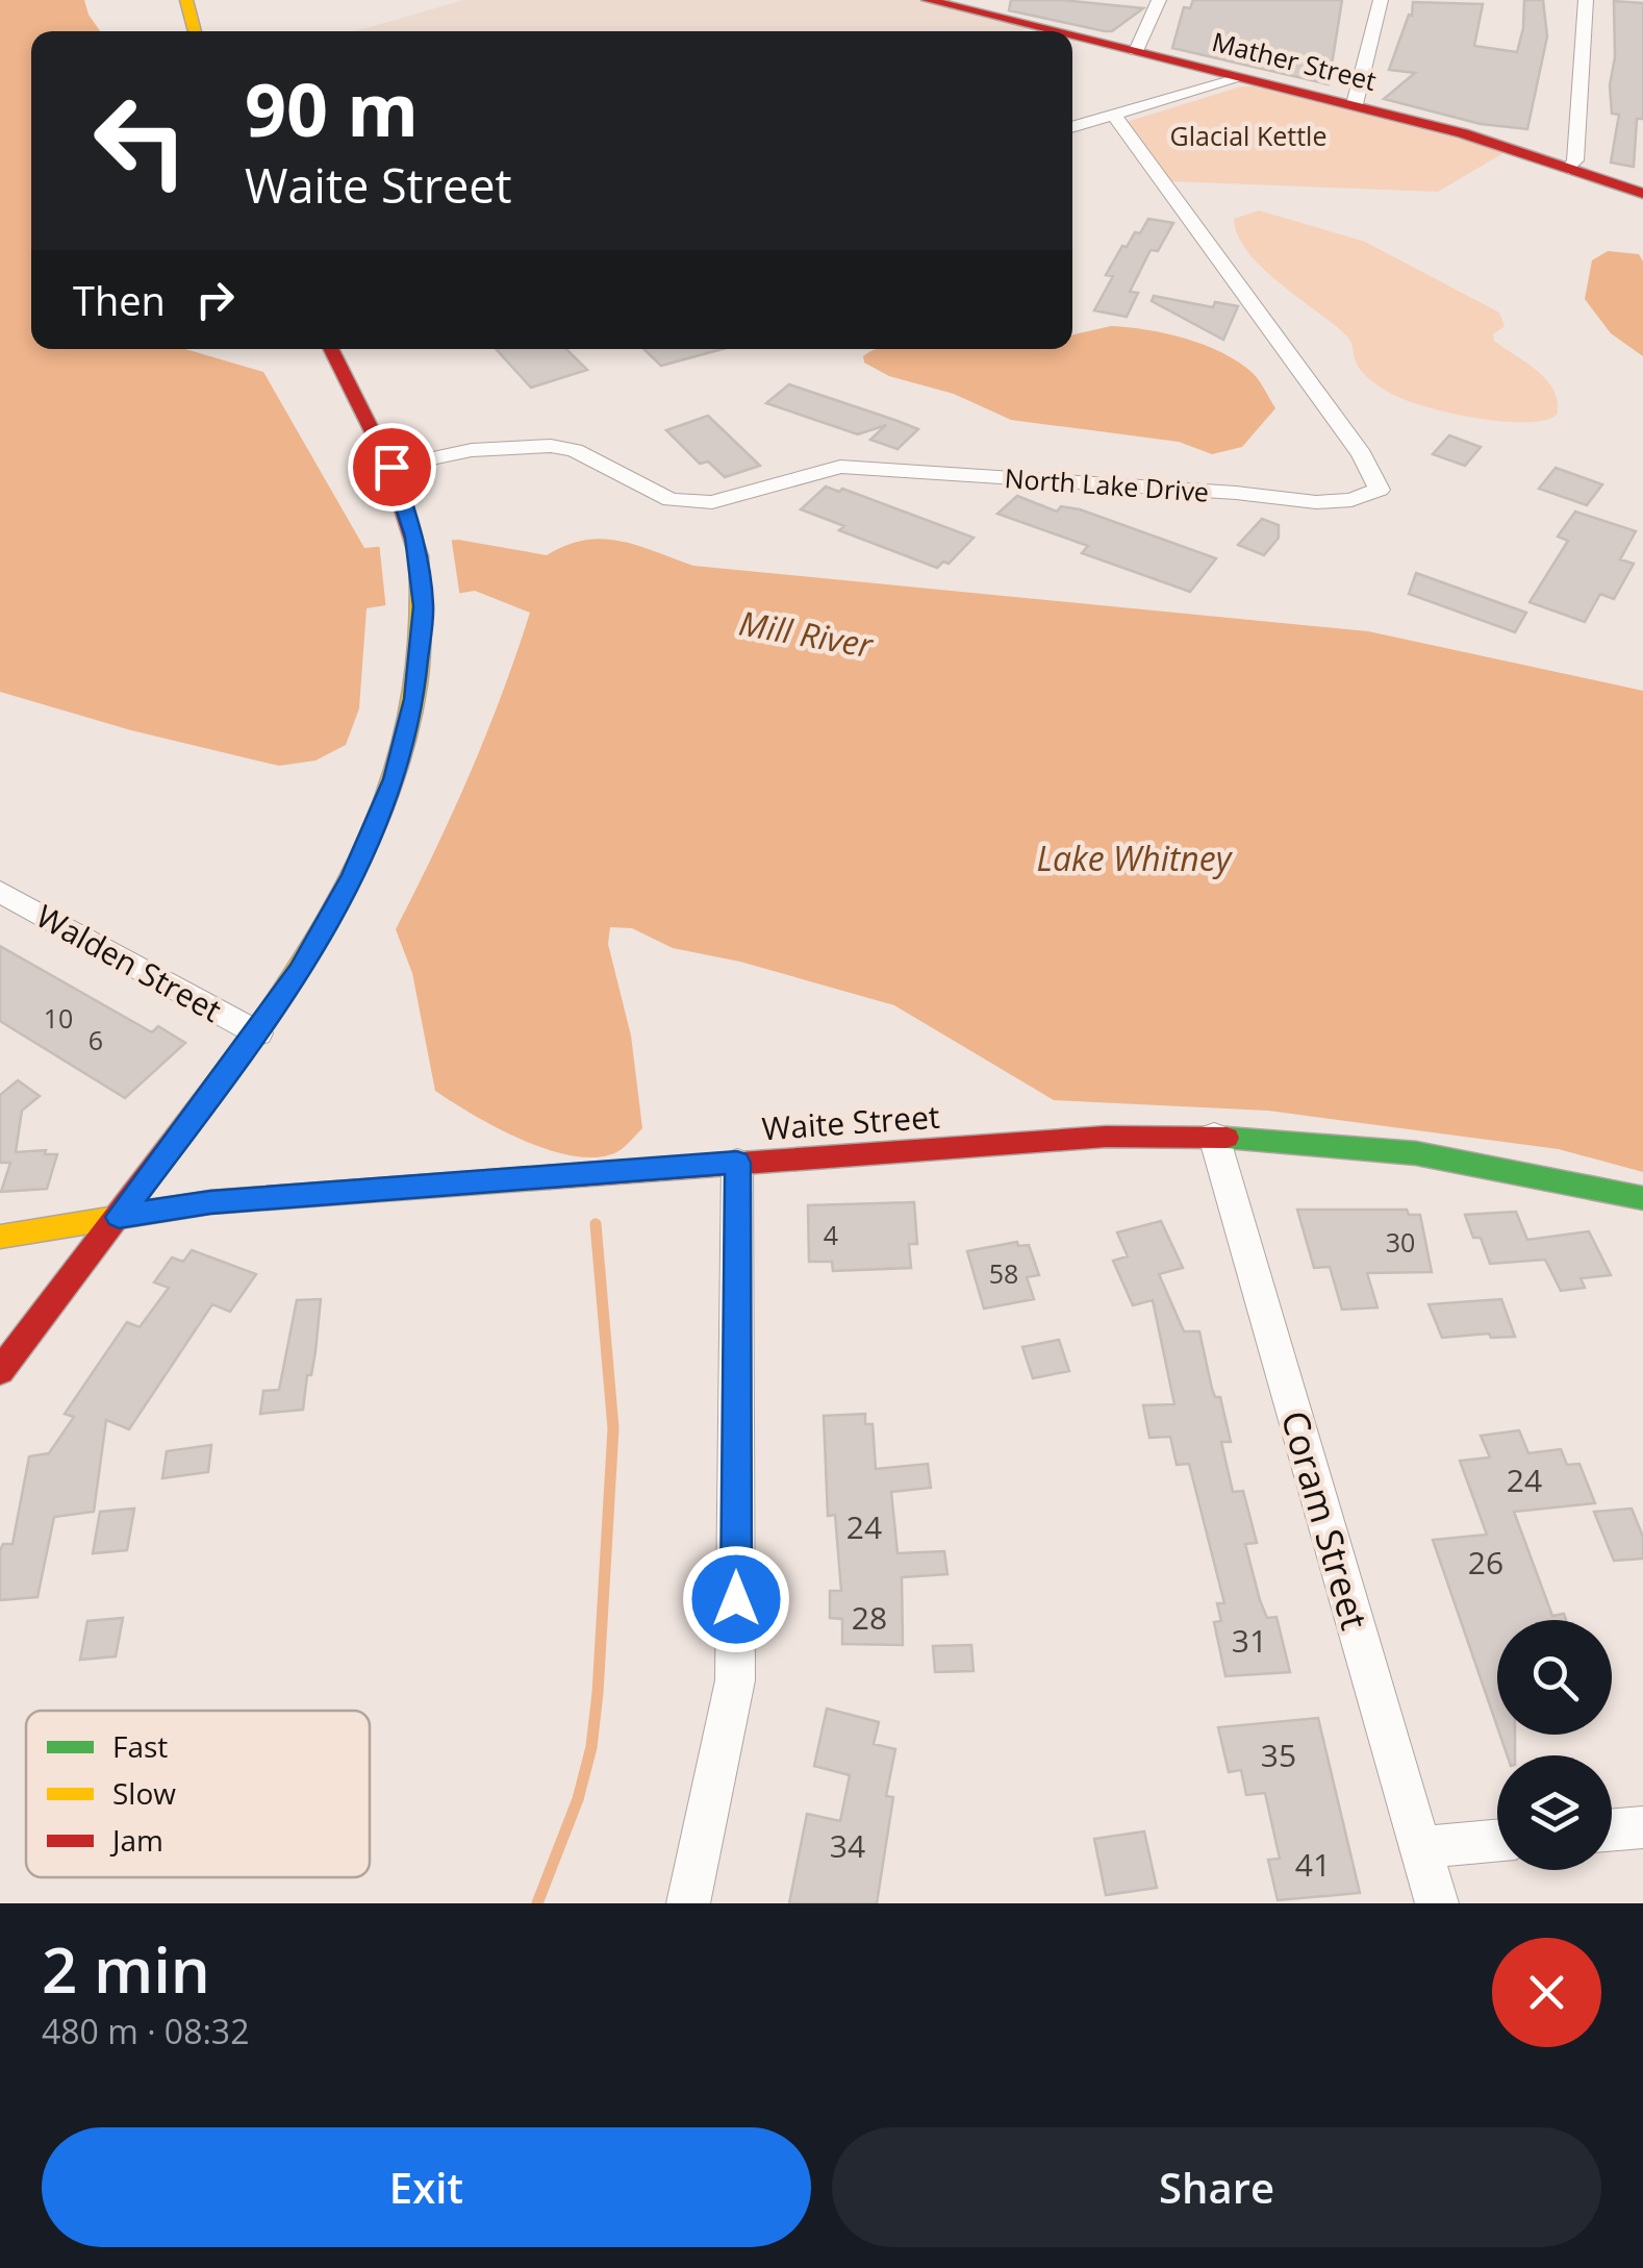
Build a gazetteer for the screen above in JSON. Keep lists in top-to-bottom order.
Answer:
{
  "streets": {
    "street": [
      "Mather Street",
      "North Lake Drive",
      "Walden Street",
      "Waite Street",
      "Coram Street"
    ]
  },
  "crossings": [
    ["Waite Street", "Coram Street"]
  ],
  "water": ["Mill River", "Lake Whitney"],
  "parks": ["Glacial Kettle"],
  "house_numbers": [
    "10",
    "6",
    "4",
    "30",
    "58",
    "24",
    "24",
    "26",
    "28",
    "31",
    "35",
    "34",
    "41"
  ],
  "legend": ["Fast", "Slow", "Jam"],
  "page": {
    "turn": ["90 m", "Waite Street"],
    "then": "Then",
    "heading": ["2 min", "480 m · 08:32"],
    "buttons": ["Exit", "Share"]
  }
}
